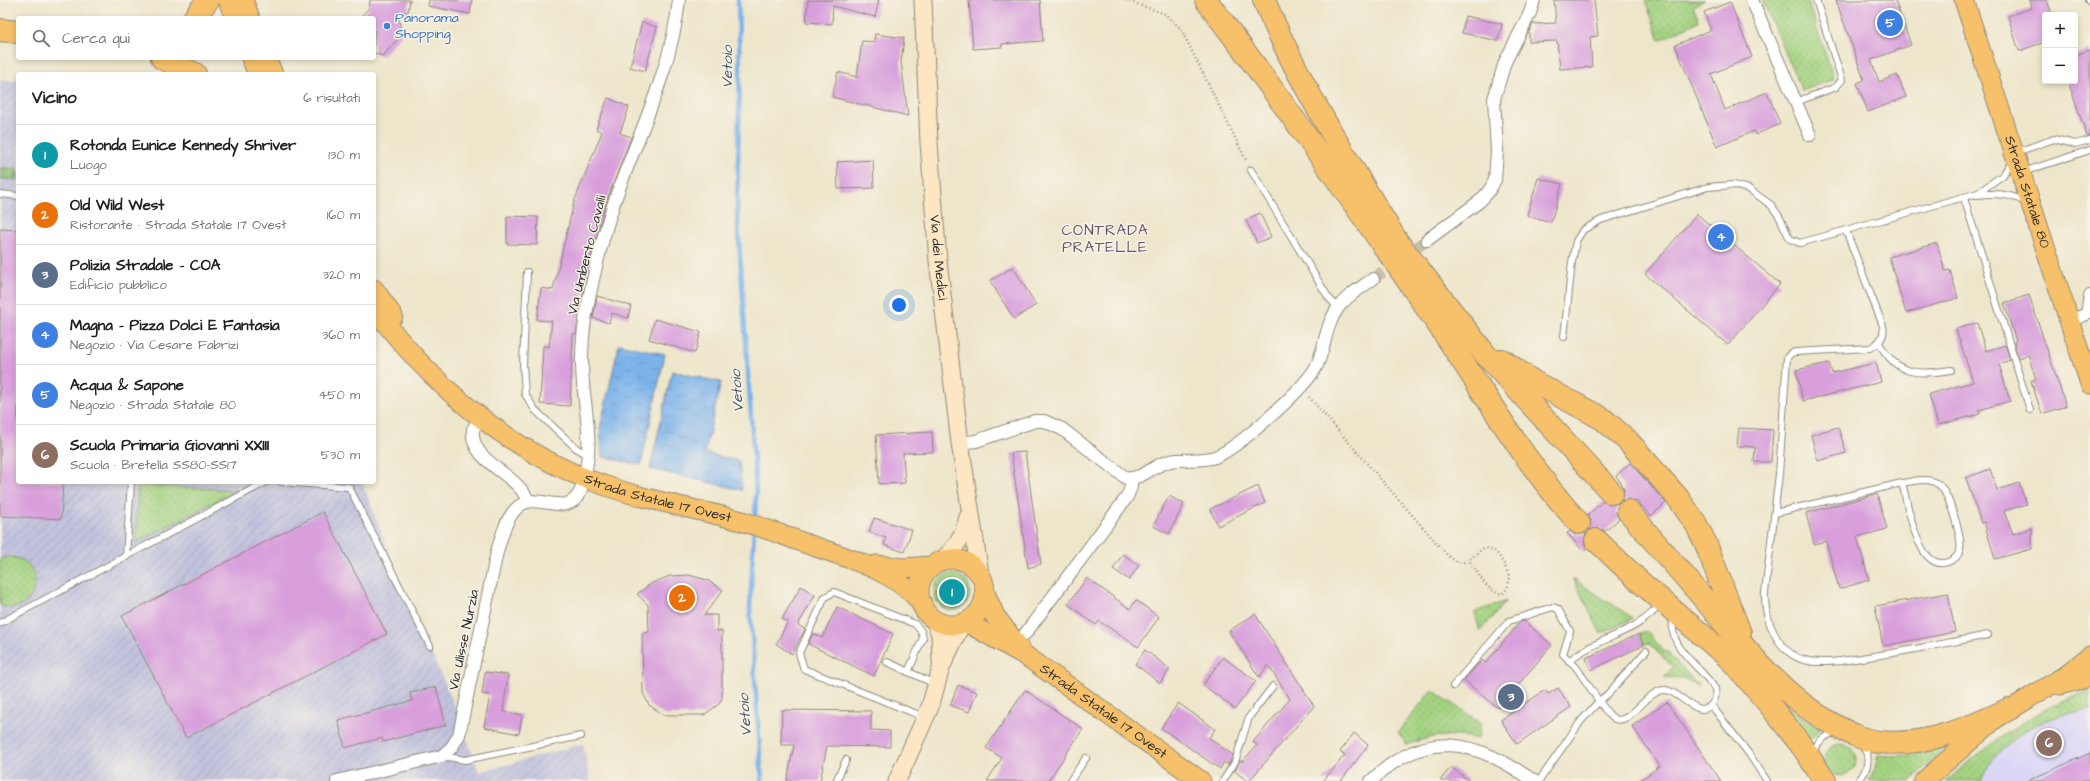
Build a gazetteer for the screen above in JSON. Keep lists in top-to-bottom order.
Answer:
{
  "streets": {
    "main road": ["Strada Statale 80", "Strada Statale 17 Ovest"],
    "street": ["Via Umberto Cavalli", "Via dei Medici", "Via Ulisse Nurzia"]
  },
  "crossings": [
    ["Via Umberto Cavalli", "Strada Statale 17 Ovest"],
    ["Via dei Medici", "Strada Statale 17 Ovest"]
  ],
  "districts": ["CONTRADA PRATELLE"],
  "water": ["Vetoio"],
  "places": ["Panorama Shopping"],
  "page": {
    "pins": [
      "5",
      "4",
      "1",
      "2",
      "3",
      "6"
    ],
    "map_buttons": ["+", "−"],
    "search": "Cerca qui",
    "heading": ["Vicino", "6 risultati"],
    "list": [
      {
        "mark": "1",
        "name": "Rotonda Eunice Kennedy Shriver",
        "note": "Luogo",
        "value": "130 m"
      },
      {
        "mark": "2",
        "name": "Old Wild West",
        "note": "Ristorante · Strada Statale 17 Ovest",
        "value": "160 m"
      },
      {
        "mark": "3",
        "name": "Polizia Stradale - COA",
        "note": "Edificio pubblico",
        "value": "320 m"
      },
      {
        "mark": "4",
        "name": "Magna - Pizza Dolci E Fantasia",
        "note": "Negozio · Via Cesare Fabrizi",
        "value": "360 m"
      },
      {
        "mark": "5",
        "name": "Acqua & Sapone",
        "note": "Negozio · Strada Statale 80",
        "value": "450 m"
      },
      {
        "mark": "6",
        "name": "Scuola Primaria Giovanni XXIII",
        "note": "Scuola · Bretella SS80-SS17",
        "value": "530 m"
      }
    ]
  }
}
